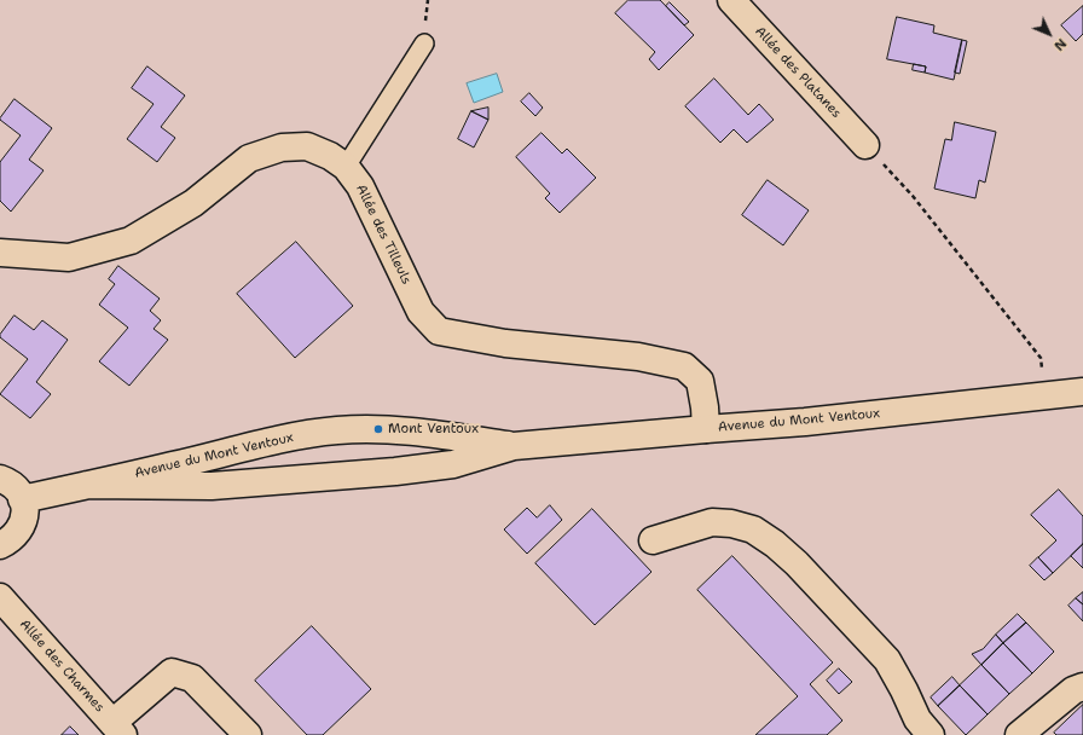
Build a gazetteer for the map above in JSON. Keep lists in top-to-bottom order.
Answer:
{
  "streets": {
    "street": [
      "Allée des Platanes",
      "Allée des Tilleuls",
      "Avenue du Mont Ventoux",
      "Allée des Charmes"
    ]
  },
  "crossings": [
    ["Allée des Tilleuls", "Avenue du Mont Ventoux"]
  ],
  "places": ["Mont Ventoux"],
  "north": "bottom right"
}
